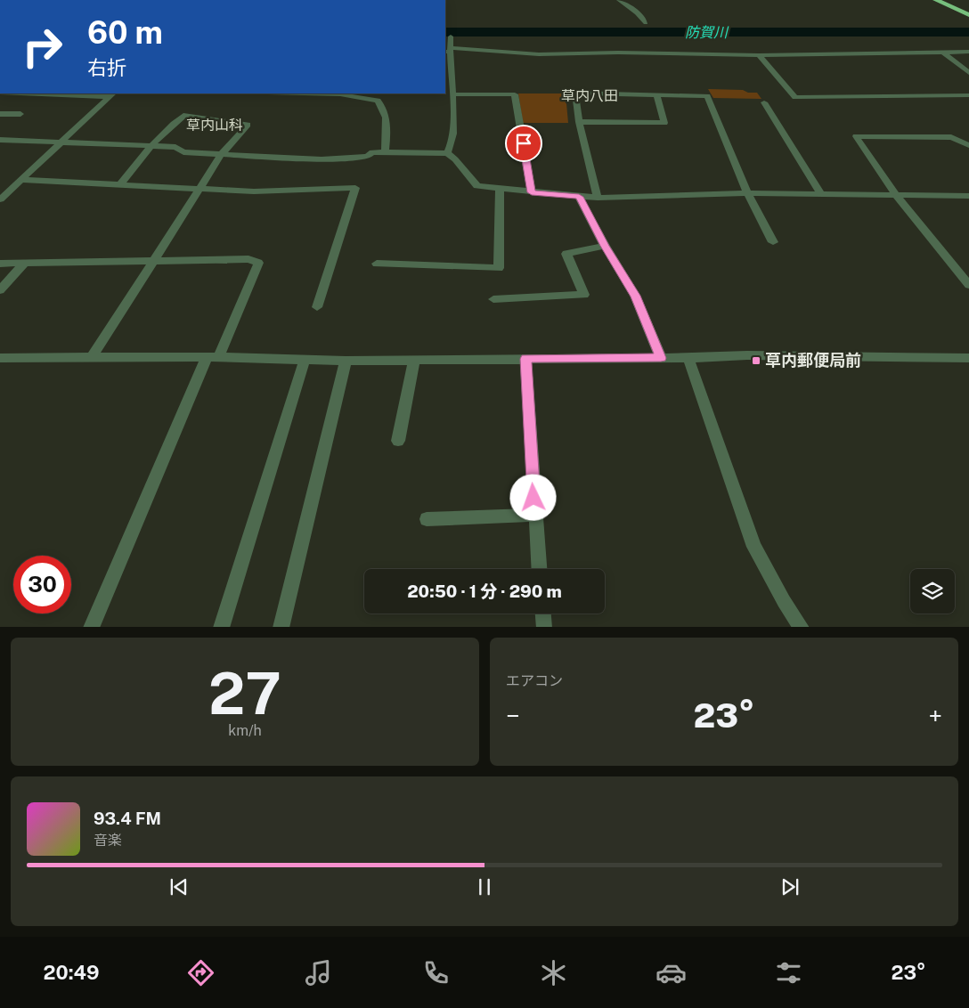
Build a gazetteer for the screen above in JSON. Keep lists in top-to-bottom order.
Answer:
{
  "districts": ["草内八田", "草内山科"],
  "water": ["防賀川"],
  "places": {
    "transit": ["草内郵便局前"]
  },
  "page": {
    "turn": ["60 m", "右折"],
    "limit": "30",
    "trip": "20:50 · 1 分 · 290 m",
    "tile": [
      ["27", "km/h"],
      "エアコン"
    ],
    "heat": ["−", "23°", "+"],
    "song": ["93.4 FM", "音楽"],
    "tabs": ["20:49", "23°"]
  }
}
